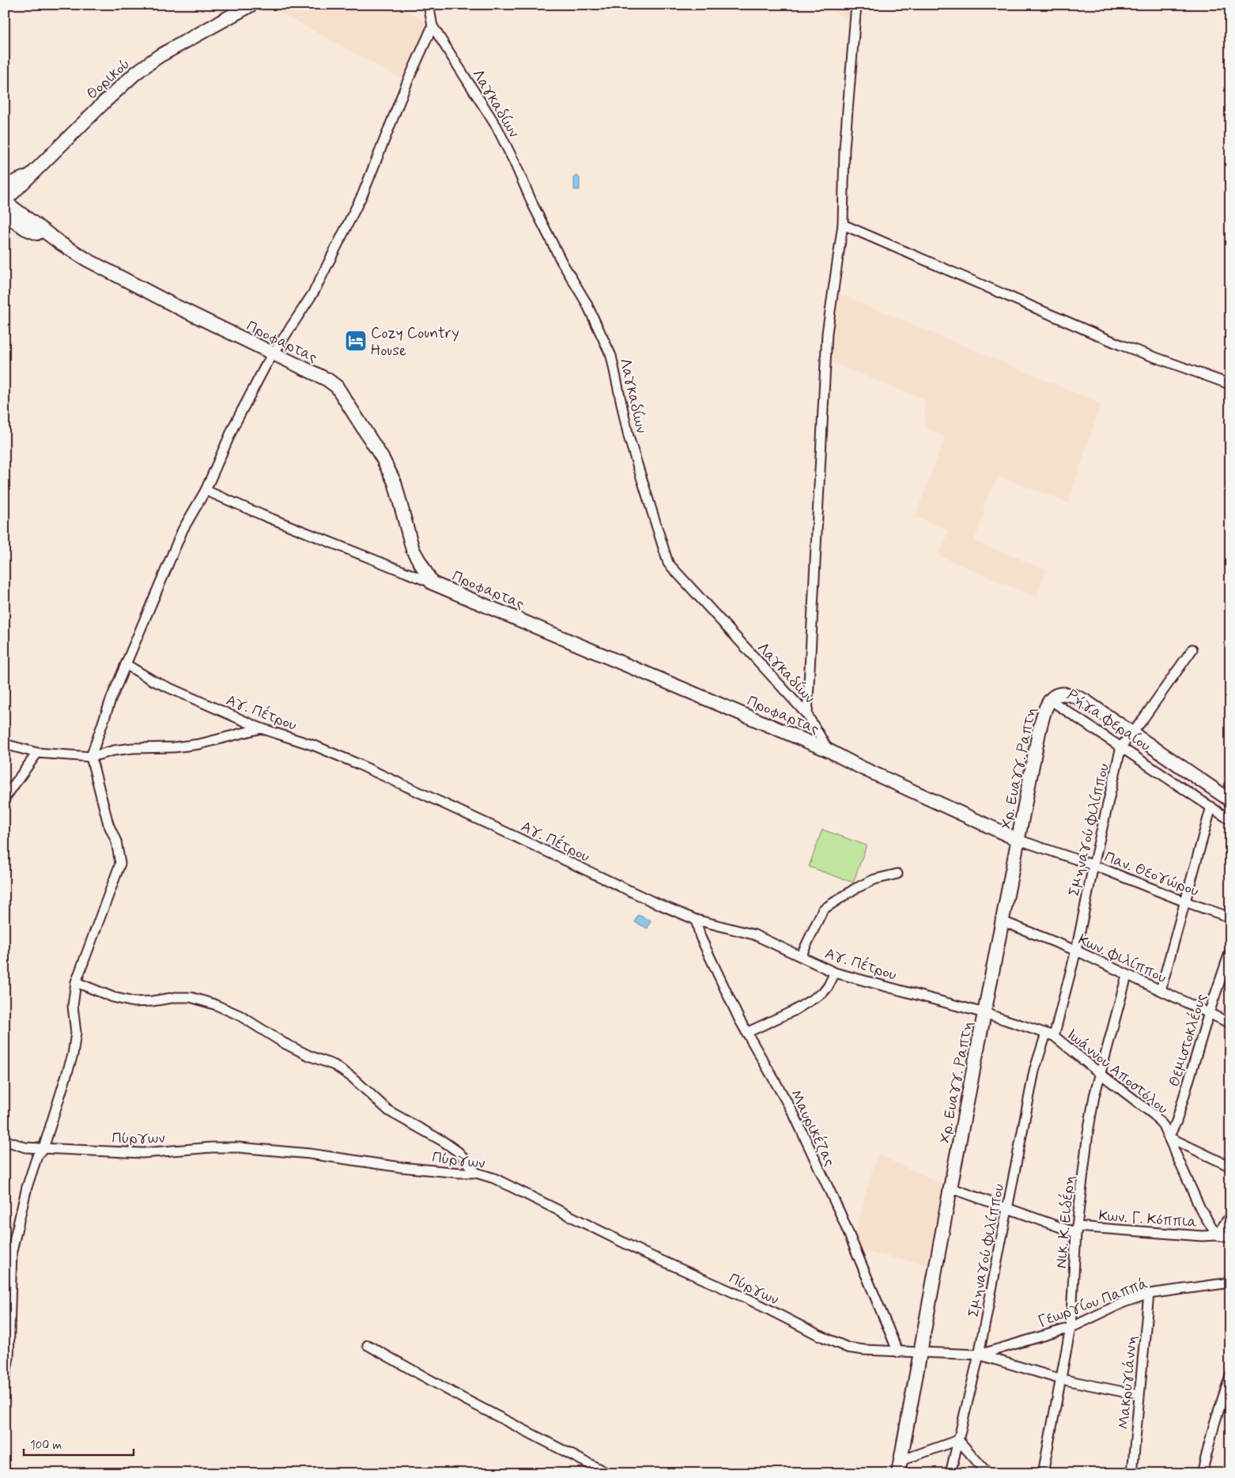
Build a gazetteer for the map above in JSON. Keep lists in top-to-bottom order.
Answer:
{
  "streets": {
    "street": [
      "Θορικού",
      "Λαγκαδίων",
      "Προφαρτας",
      "Αγ. Πέτρου",
      "Ρήγα Φεραίου",
      "Χρ. Ευαγγ. Ραπτη",
      "Σμηναγού Φιλίππου",
      "Παν. Θεογώρου",
      "Κων. Φιλίππου",
      "Θεμιστοκλέους",
      "Ιωάννου Αποστόλου",
      "Μαυρικέζας",
      "Πύργων",
      "Κων. Γ. Κόππια",
      "Νικ. Κ. Ειδέρη",
      "Γεωργίου Παππά",
      "Μακρυγιάννη"
    ]
  },
  "crossings": [
    ["Θορικού", "Προφαρτας"],
    ["Λαγκαδίων", "Προφαρτας"],
    ["Προφαρτας", "Χρ. Ευαγγ. Ραπτη"],
    ["Προφαρτας", "Παν. Θεογώρου"],
    ["Αγ. Πέτρου", "Χρ. Ευαγγ. Ραπτη"],
    ["Αγ. Πέτρου", "Ιωάννου Αποστόλου"],
    ["Αγ. Πέτρου", "Μαυρικέζας"],
    ["Ρήγα Φεραίου", "Χρ. Ευαγγ. Ραπτη"],
    ["Ρήγα Φεραίου", "Σμηναγού Φιλίππου"],
    ["Χρ. Ευαγγ. Ραπτη", "Παν. Θεογώρου"],
    ["Χρ. Ευαγγ. Ραπτη", "Κων. Φιλίππου"],
    ["Χρ. Ευαγγ. Ραπτη", "Ιωάννου Αποστόλου"],
    ["Χρ. Ευαγγ. Ραπτη", "Πύργων"],
    ["Χρ. Ευαγγ. Ραπτη", "Κων. Γ. Κόππια"],
    ["Χρ. Ευαγγ. Ραπτη", "Γεωργίου Παππά"],
    ["Σμηναγού Φιλίππου", "Παν. Θεογώρου"],
    ["Σμηναγού Φιλίππου", "Κων. Φιλίππου"],
    ["Σμηναγού Φιλίππου", "Ιωάννου Αποστόλου"],
    ["Σμηναγού Φιλίππου", "Κων. Γ. Κόππια"],
    ["Σμηναγού Φιλίππου", "Γεωργίου Παππά"],
    ["Κων. Φιλίππου", "Θεμιστοκλέους"],
    ["Κων. Φιλίππου", "Νικ. Κ. Ειδέρη"],
    ["Θεμιστοκλέους", "Ιωάννου Αποστόλου"],
    ["Ιωάννου Αποστόλου", "Κων. Γ. Κόππια"],
    ["Ιωάννου Αποστόλου", "Νικ. Κ. Ειδέρη"],
    ["Μαυρικέζας", "Πύργων"],
    ["Πύργων", "Γεωργίου Παππά"],
    ["Κων. Γ. Κόππια", "Νικ. Κ. Ειδέρη"],
    ["Νικ. Κ. Ειδέρη", "Γεωργίου Παππά"],
    ["Γεωργίου Παππά", "Μακρυγιάννη"]
  ],
  "places": {
    "hotel": ["Cozy Country House"]
  },
  "scale_bar": "100 m"
}
